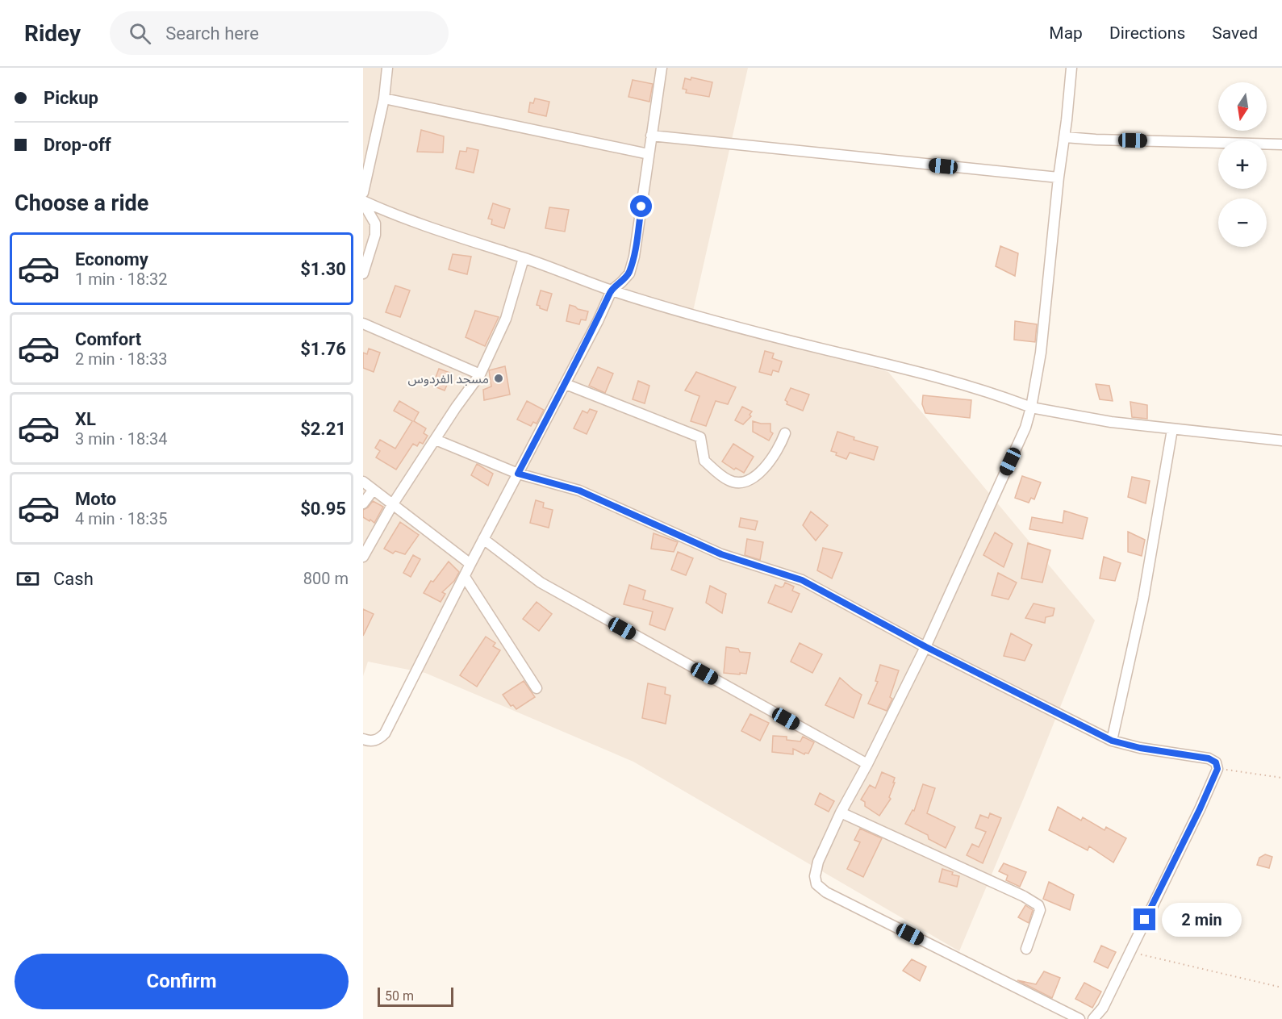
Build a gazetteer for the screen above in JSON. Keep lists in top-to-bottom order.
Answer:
{
  "places": ["مسجد الفردوس"],
  "scale_bar": "50 m",
  "north": "bottom",
  "page": {
    "header": "Ridey",
    "search": "Search here",
    "nav": ["Map", "Directions", "Saved"],
    "banner": ["Pickup", "Drop-off"],
    "map_buttons": ["+", "−"],
    "heading": "Choose a ride",
    "list": [
      {
        "name": "Economy",
        "note": "1 min · 18:32",
        "value": "$1.30"
      },
      {
        "name": "Comfort",
        "note": "2 min · 18:33",
        "value": "$1.76"
      },
      {
        "name": "XL",
        "note": "3 min · 18:34",
        "value": "$2.21"
      },
      {
        "name": "Moto",
        "note": "4 min · 18:35",
        "value": "$0.95"
      }
    ],
    "pay": ["Cash", "800 m"],
    "bubble": "2 min",
    "buttons": "Confirm",
    "scale": "50 m"
  }
}
